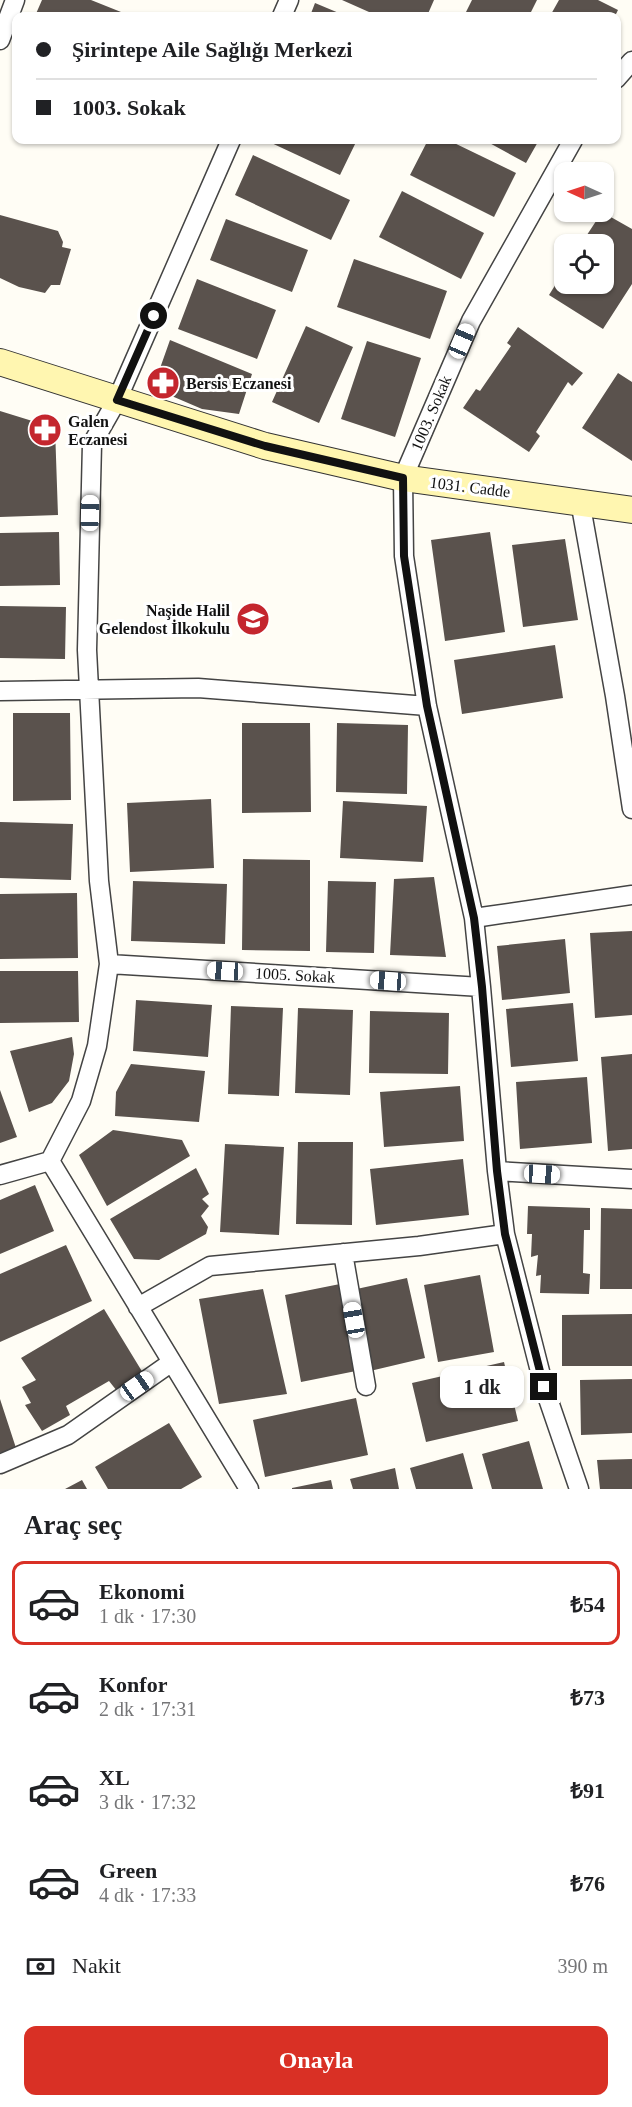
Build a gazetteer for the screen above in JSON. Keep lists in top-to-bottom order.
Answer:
{
  "streets": {
    "street": ["1003. Sokak", "1031. Cadde", "1005. Sokak"]
  },
  "crossings": [
    ["1003. Sokak", "1031. Cadde"],
    ["1003. Sokak", "1005. Sokak"]
  ],
  "places": {
    "pharmacy": ["Bersis Eczanesi", "Galen Eczanesi"],
    "school or university": ["Naşide Halil Gelendost İlkokulu"]
  },
  "north": "left",
  "page": {
    "banner": ["Şirintepe Aile Sağlığı Merkezi", "1003. Sokak"],
    "bubble": "1 dk",
    "heading": "Araç seç",
    "list": [
      {
        "name": "Ekonomi",
        "note": "1 dk · 17:30",
        "value": "₺54"
      },
      {
        "name": "Konfor",
        "note": "2 dk · 17:31",
        "value": "₺73"
      },
      {
        "name": "XL",
        "note": "3 dk · 17:32",
        "value": "₺91"
      },
      {
        "name": "Green",
        "note": "4 dk · 17:33",
        "value": "₺76"
      }
    ],
    "pay": ["Nakit", "390 m"],
    "buttons": "Onayla"
  }
}
